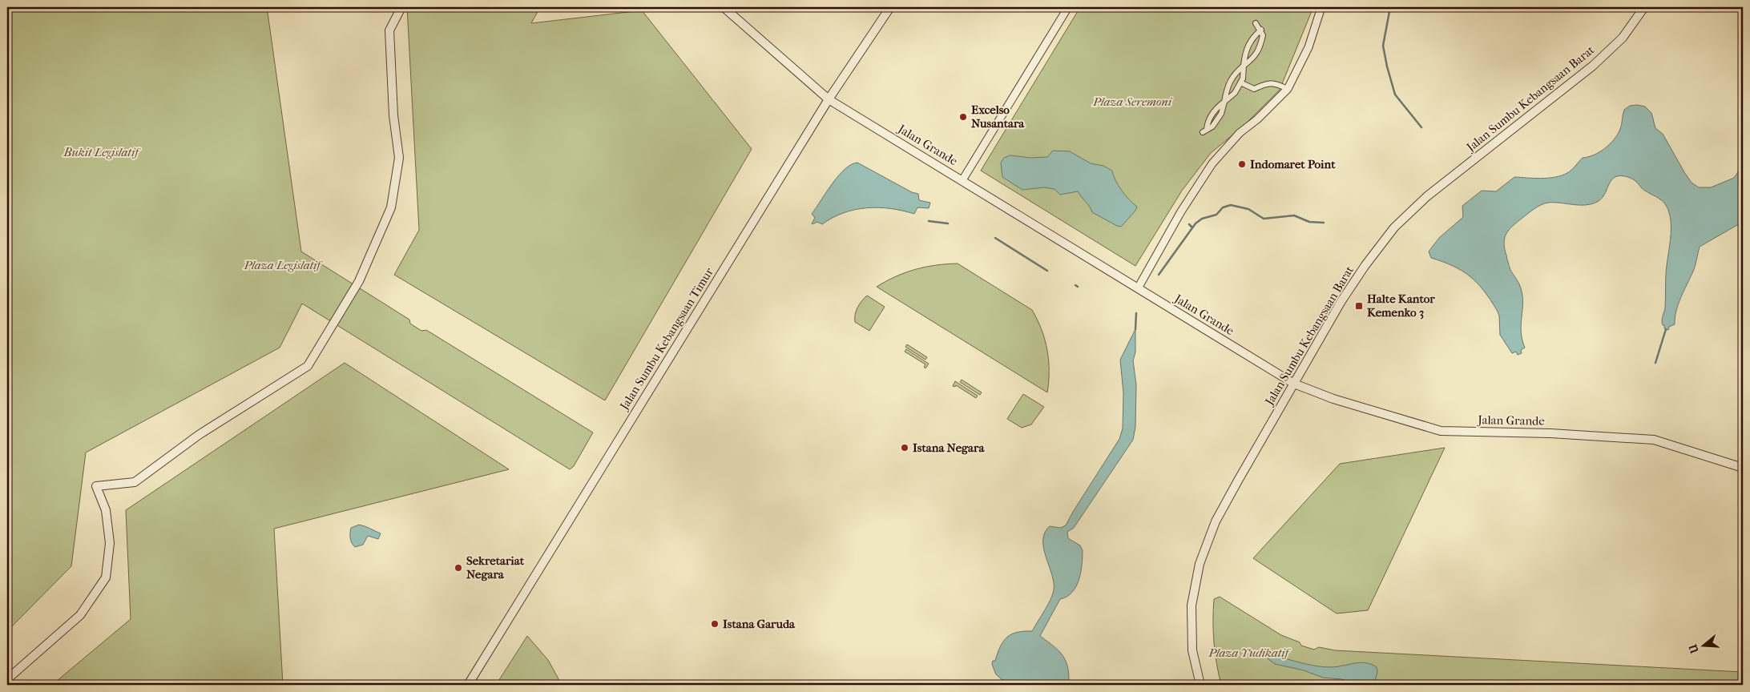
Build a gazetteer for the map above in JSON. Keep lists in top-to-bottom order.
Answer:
{
  "streets": {
    "street": ["Jalan Sumbu Kebangsaan Barat", "Jalan Grande", "Jalan Sumbu Kebangsaan Timur"]
  },
  "crossings": [
    ["Jalan Sumbu Kebangsaan Barat", "Jalan Grande"],
    ["Jalan Grande", "Jalan Sumbu Kebangsaan Timur"]
  ],
  "parks": [
    "Plaza Seremoni",
    "Bukit Legislatif",
    "Plaza Legislatif",
    "Plaza Yudikatif"
  ],
  "places": {
    "other": [
      "Excelso Nusantara",
      "Indomaret Point",
      "Istana Negara",
      "Sekretariat Negara",
      "Istana Garuda"
    ],
    "transit": ["Halte Kantor Kemenko 3"]
  },
  "north": "left"
}
